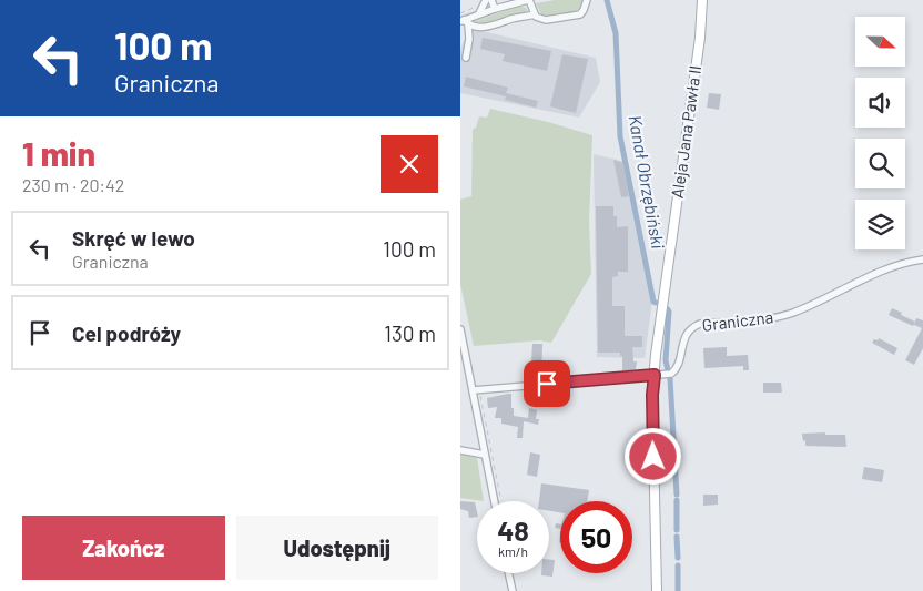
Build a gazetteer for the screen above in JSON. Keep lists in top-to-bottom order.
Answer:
{
  "streets": {
    "main road": ["Aleja Jana Pawła II"],
    "street": ["Graniczna"]
  },
  "crossings": [
    ["Aleja Jana Pawła II", "Graniczna"]
  ],
  "water": ["Kanał Obrzębiński"],
  "north": "right",
  "page": {
    "turn": ["100 m", "Graniczna"],
    "heading": ["1 min", "230 m · 20:42"],
    "list": [
      {
        "name": "Skręć w lewo",
        "note": "Graniczna",
        "value": "100 m"
      },
      {
        "name": "Cel podróży",
        "value": "130 m"
      }
    ],
    "speed": "48 km/h",
    "limit": "50",
    "buttons": ["Zakończ", "Udostępnij"]
  }
}
